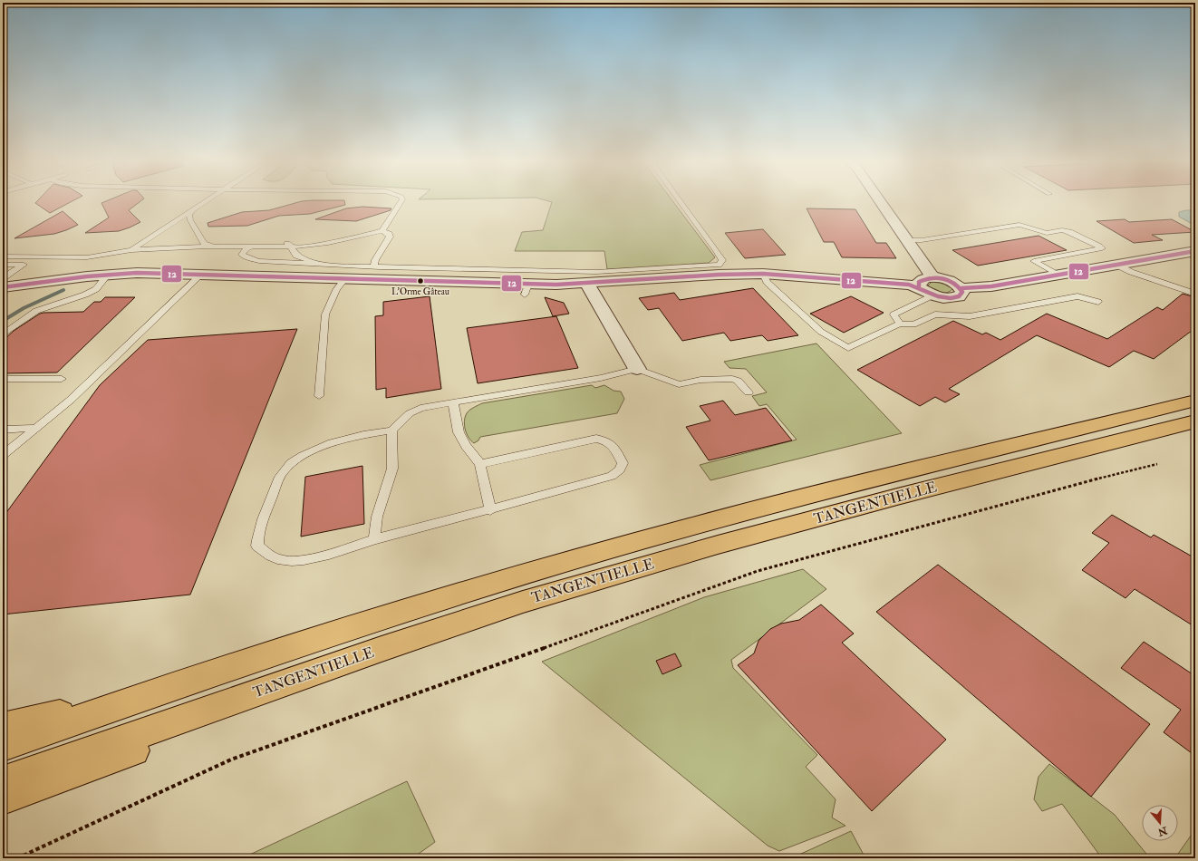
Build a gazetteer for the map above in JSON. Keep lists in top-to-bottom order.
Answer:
{
  "streets": {
    "highway": ["TANGENTIELLE"]
  },
  "places": ["L'Orme Gâteau"],
  "lines": ["transit line 12"],
  "north": "bottom"
}
